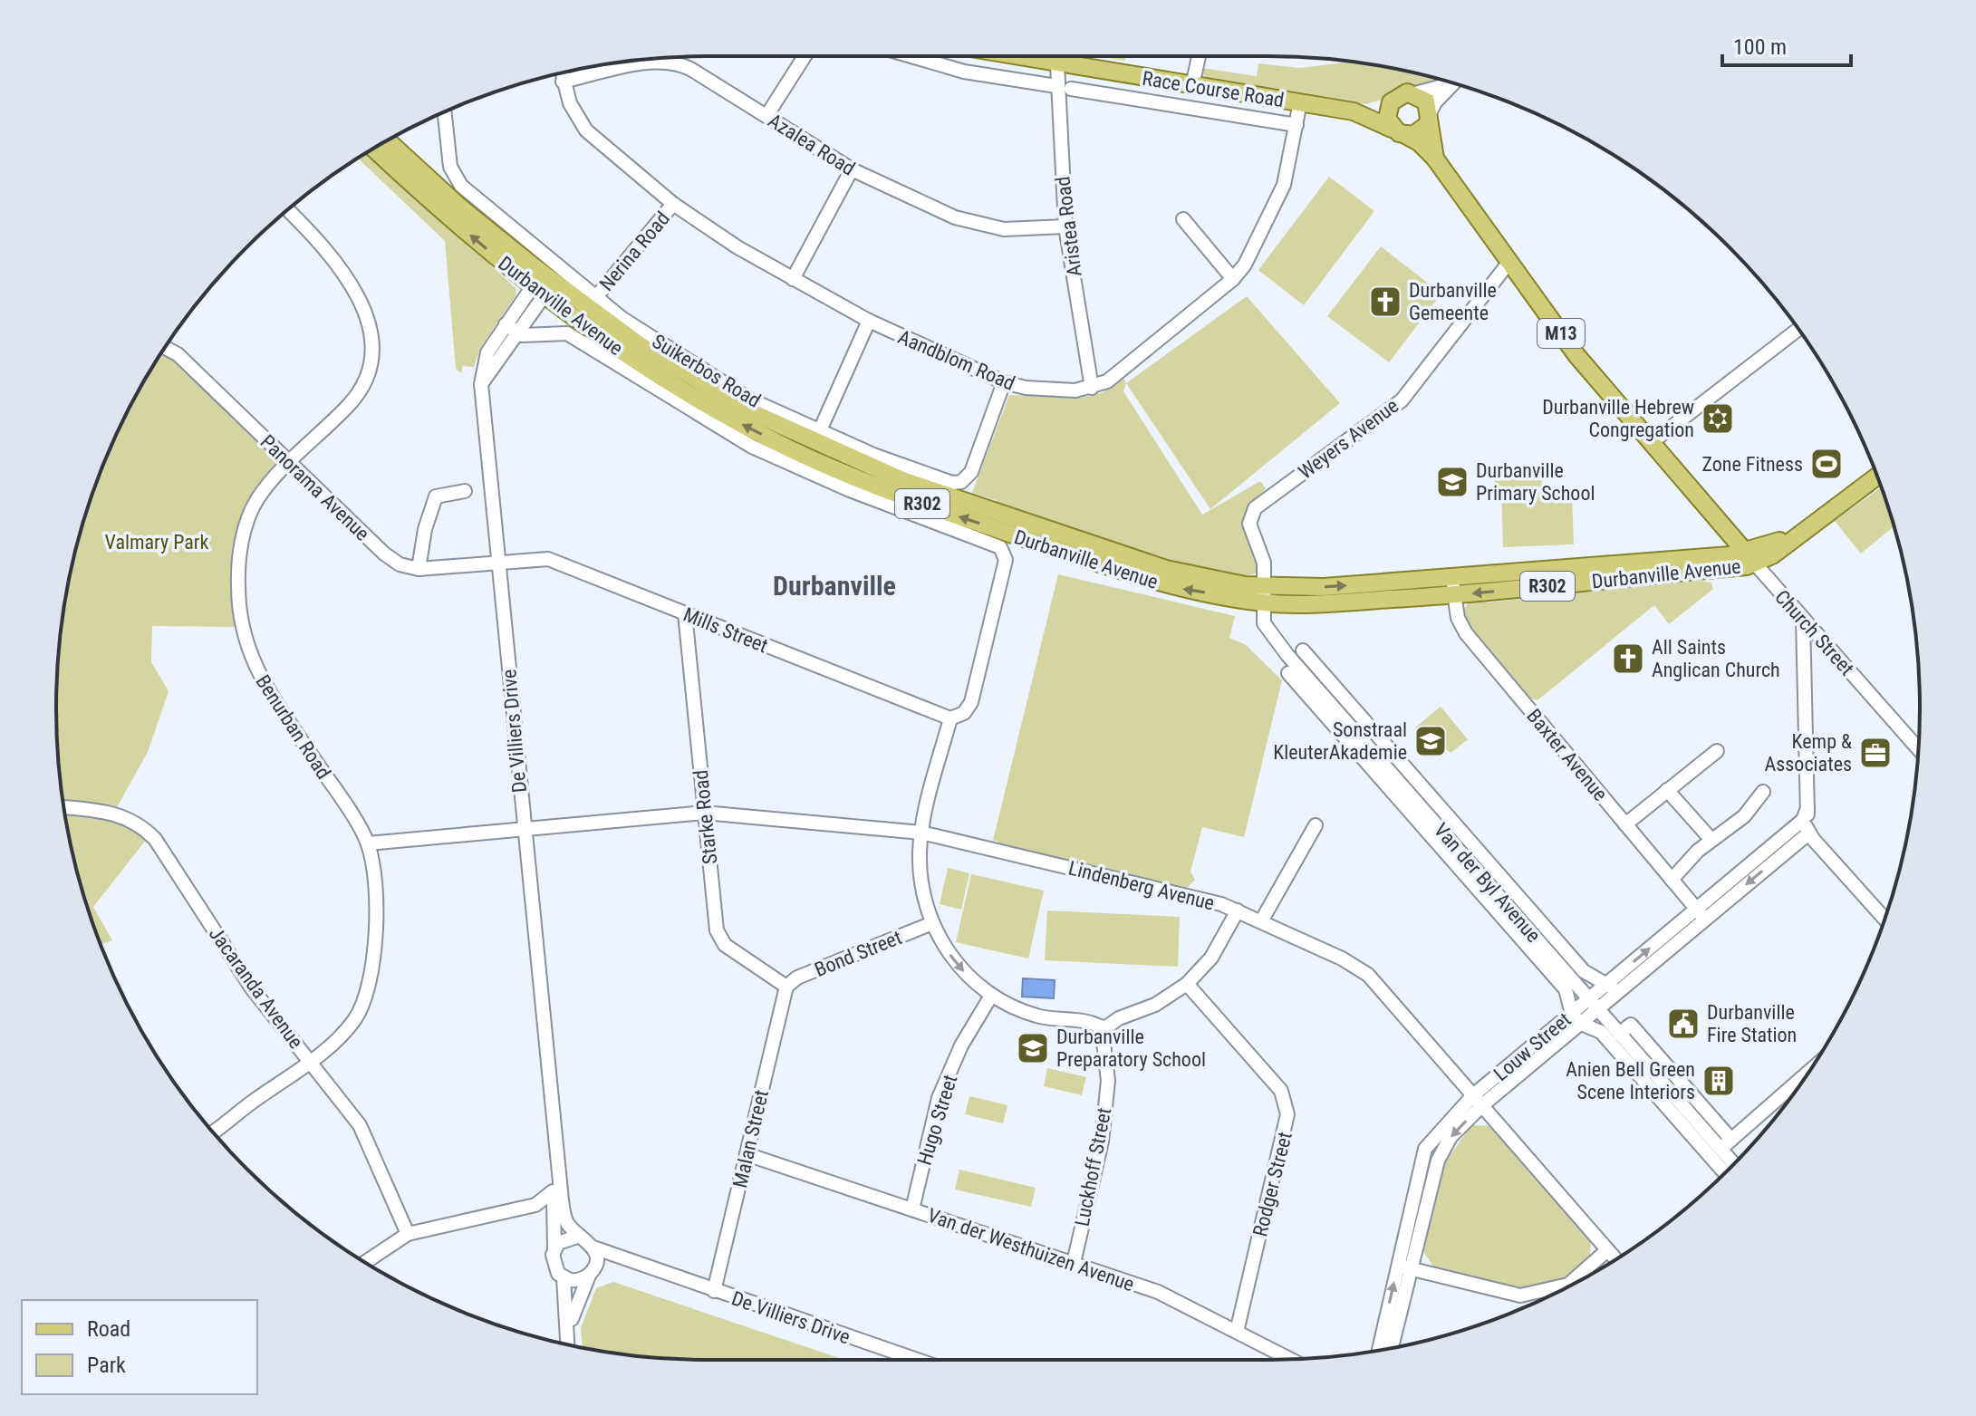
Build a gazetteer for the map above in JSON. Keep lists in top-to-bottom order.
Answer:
{
  "streets": {
    "main road": [
      "Race Course Road",
      "Durbanville Avenue",
      "M13",
      "R302",
      "Church Street"
    ],
    "street": [
      "Azalea Road",
      "Aristea Road",
      "Nerina Road",
      "Aandblom Road",
      "Suikerbos Road",
      "Weyers Avenue",
      "Panorama Avenue",
      "Mills Street",
      "Benurban Road",
      "De Villiers Drive",
      "Baxter Avenue",
      "Starke Road",
      "Van der Byl Avenue",
      "Lindenberg Avenue",
      "Bond Street",
      "Jacaranda Avenue",
      "Louw Street",
      "Hugo Street",
      "Malan Street",
      "Luckhoff Street",
      "Rodger Street",
      "Van der Westhuizen Avenue"
    ]
  },
  "crossings": [
    ["Race Course Road", "Aristea Road"],
    ["Race Course Road", "M13"],
    ["Race Course Road", "Church Street"],
    ["Azalea Road", "Aristea Road"],
    ["Azalea Road", "Aandblom Road"],
    ["Aristea Road", "Aandblom Road"],
    ["Nerina Road", "Aandblom Road"],
    ["Nerina Road", "Suikerbos Road"],
    ["Durbanville Avenue", "Weyers Avenue"],
    ["Durbanville Avenue", "Church Street"],
    ["Durbanville Avenue", "De Villiers Drive"],
    ["Durbanville Avenue", "Baxter Avenue"],
    ["Durbanville Avenue", "Van der Byl Avenue"],
    ["M13", "Church Street"],
    ["Aandblom Road", "Suikerbos Road"],
    ["Weyers Avenue", "Church Street"],
    ["Weyers Avenue", "Van der Byl Avenue"],
    ["Panorama Avenue", "Mills Street"],
    ["Panorama Avenue", "Benurban Road"],
    ["Panorama Avenue", "De Villiers Drive"],
    ["Mills Street", "De Villiers Drive"],
    ["Mills Street", "Starke Road"],
    ["De Villiers Drive", "Lindenberg Avenue"],
    ["De Villiers Drive", "Malan Street"],
    ["Baxter Avenue", "Louw Street"],
    ["Starke Road", "Lindenberg Avenue"],
    ["Starke Road", "Bond Street"],
    ["Starke Road", "Malan Street"],
    ["Van der Byl Avenue", "Louw Street"],
    ["Lindenberg Avenue", "Louw Street"],
    ["Bond Street", "Malan Street"],
    ["Hugo Street", "Van der Westhuizen Avenue"],
    ["Malan Street", "Van der Westhuizen Avenue"],
    ["Luckhoff Street", "Van der Westhuizen Avenue"],
    ["Rodger Street", "Van der Westhuizen Avenue"]
  ],
  "districts": ["Durbanville"],
  "parks": ["Valmary Park"],
  "places": {
    "church": ["Durbanville Gemeente", "All Saints Anglican Church"],
    "synagogue": ["Durbanville Hebrew Congregation"],
    "sports": ["Zone Fitness"],
    "school or university": ["Durbanville Primary School", "Sonstraal KleuterAkademie", "Durbanville Preparatory School"],
    "office": ["Kemp & Associates"],
    "public building": ["Durbanville Fire Station"],
    "building": ["Anien Bell Green Scene Interiors"]
  },
  "legend": ["Road", "Park"],
  "scale_bar": "100 m"
}
